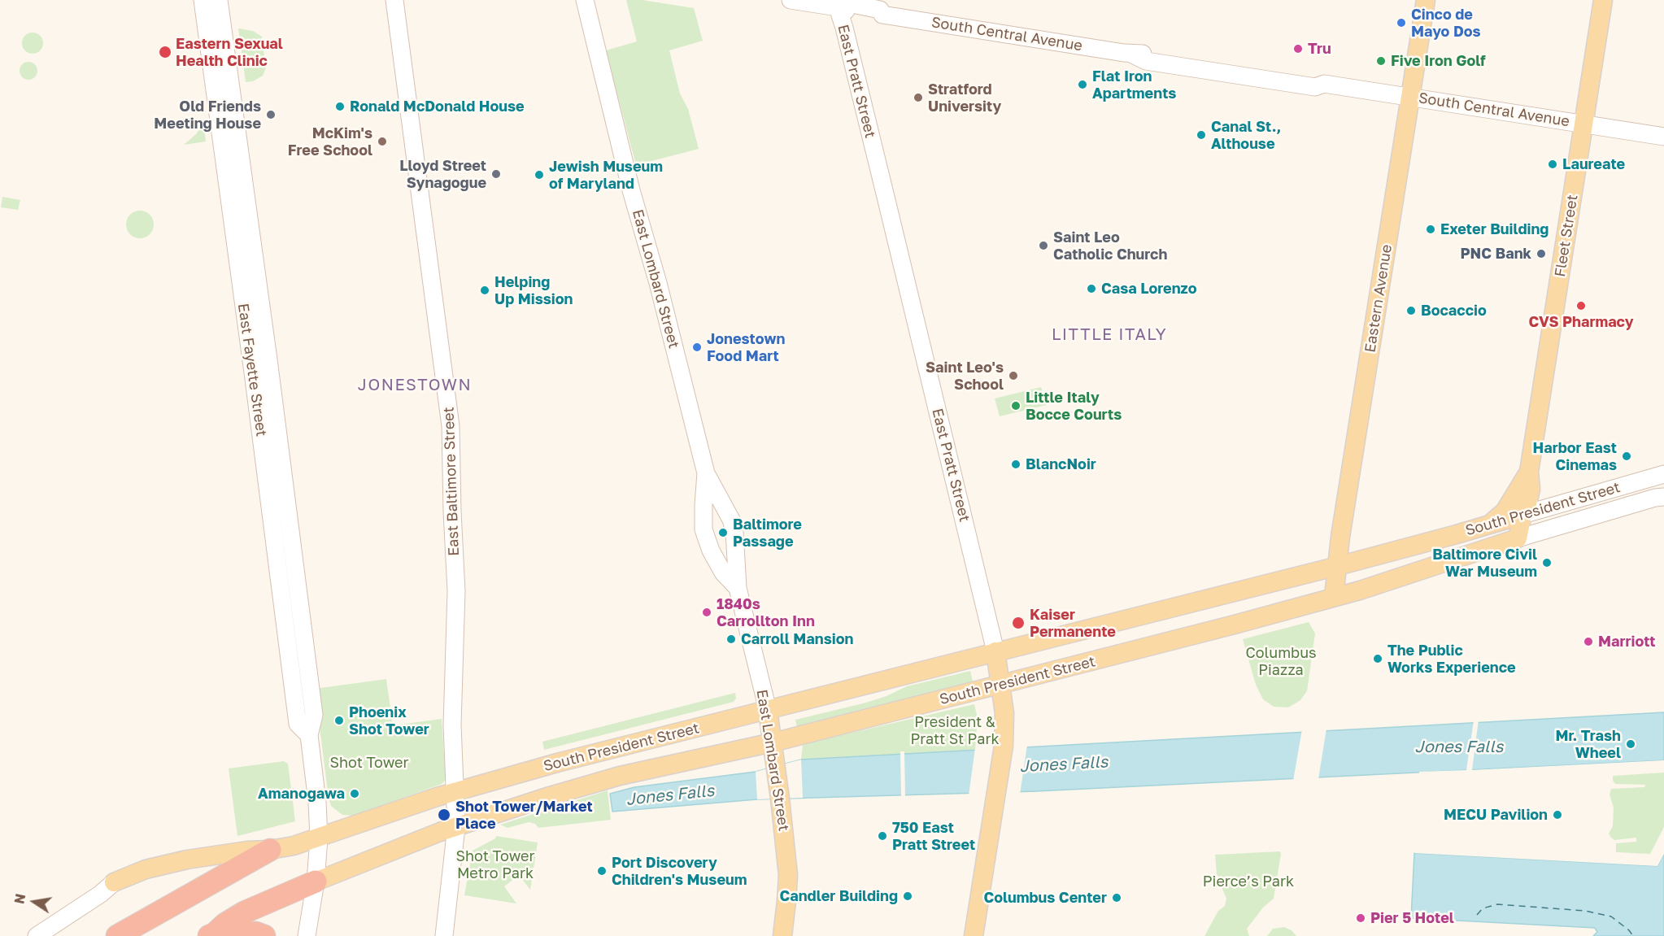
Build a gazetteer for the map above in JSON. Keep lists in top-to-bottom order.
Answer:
{
  "streets": {
    "main road": [
      "South Central Avenue",
      "East Pratt Street",
      "Fleet Street",
      "East Lombard Street",
      "Eastern Avenue",
      "East Fayette Street",
      "East Baltimore Street",
      "South President Street"
    ]
  },
  "crossings": [
    ["South Central Avenue", "East Pratt Street"],
    ["South Central Avenue", "Fleet Street"],
    ["South Central Avenue", "Eastern Avenue"],
    ["East Pratt Street", "South President Street"],
    ["Fleet Street", "South President Street"],
    ["East Lombard Street", "South President Street"],
    ["Eastern Avenue", "South President Street"],
    ["East Fayette Street", "South President Street"],
    ["East Baltimore Street", "South President Street"]
  ],
  "districts": ["LITTLE ITALY", "JONESTOWN"],
  "water": ["Jones Falls"],
  "parks": [
    "Columbus Piazza",
    "President & Pratt St Park",
    "Shot Tower",
    "Shot Tower Metro Park",
    "Pierce’s Park"
  ],
  "places": [
    "Cinco de Mayo Dos",
    "Tru",
    "Eastern Sexual Health Clinic",
    "Five Iron Golf",
    "Flat Iron Apartments",
    "Stratford University",
    "Ronald McDonald House",
    "Old Friends Meeting House",
    "Canal St., Althouse",
    "McKim's Free School",
    "Laureate",
    "Lloyd Street Synagogue",
    "Jewish Museum of Maryland",
    "Exeter Building",
    "Saint Leo Catholic Church",
    "PNC Bank",
    "Casa Lorenzo",
    "Helping Up Mission",
    "CVS Pharmacy",
    "Bocaccio",
    "Jonestown Food Mart",
    "Saint Leo's School",
    "Little Italy Bocce Courts",
    "Harbor East Cinemas",
    "BlancNoir",
    "Baltimore Passage",
    "Baltimore Civil War Museum",
    "1840s Carrollton Inn",
    "Kaiser Permanente",
    "Carroll Mansion",
    "Marriott",
    "The Public Works Experience",
    "Phoenix Shot Tower",
    "Mr. Trash Wheel",
    "Amanogawa",
    "Shot Tower/Market Place",
    "MECU Pavilion",
    "750 East Pratt Street",
    "Port Discovery Children's Museum",
    "Candler Building",
    "Columbus Center",
    "Pier 5 Hotel"
  ],
  "north": "left"
}
